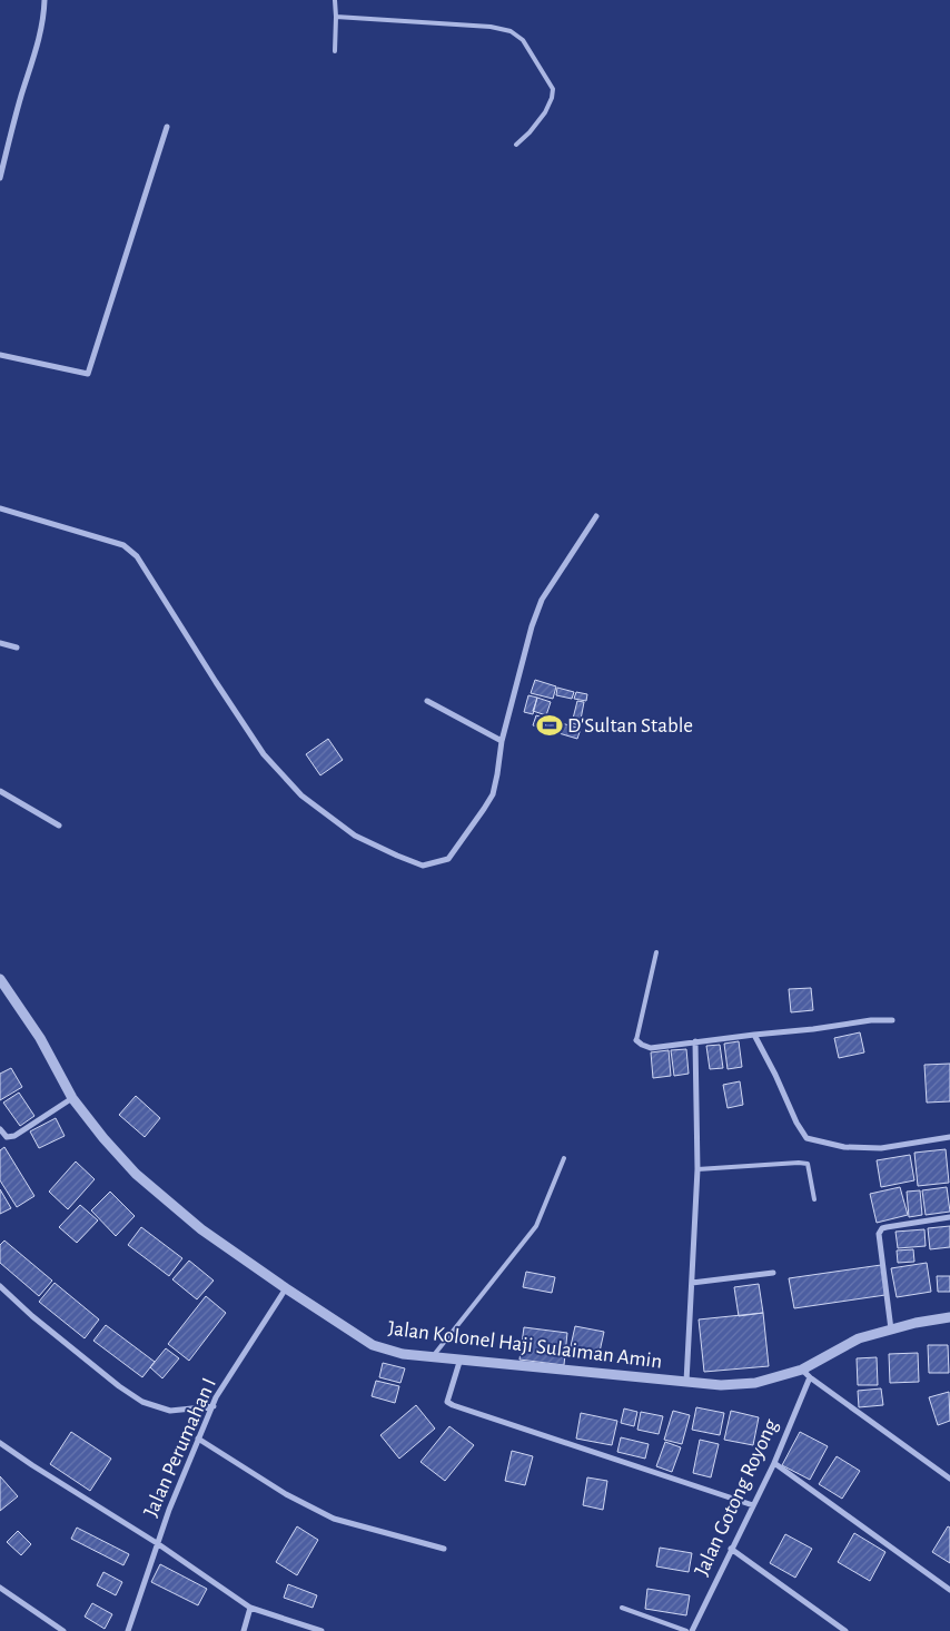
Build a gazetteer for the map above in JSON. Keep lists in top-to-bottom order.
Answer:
{
  "streets": {
    "street": ["Jalan Kolonel Haji Sulaiman Amin", "Jalan Perumahan I", "Jalan Gotong Royong"]
  },
  "crossings": [
    ["Jalan Kolonel Haji Sulaiman Amin", "Jalan Perumahan I"]
  ],
  "places": {
    "sports": ["D'Sultan Stable"]
  }
}
